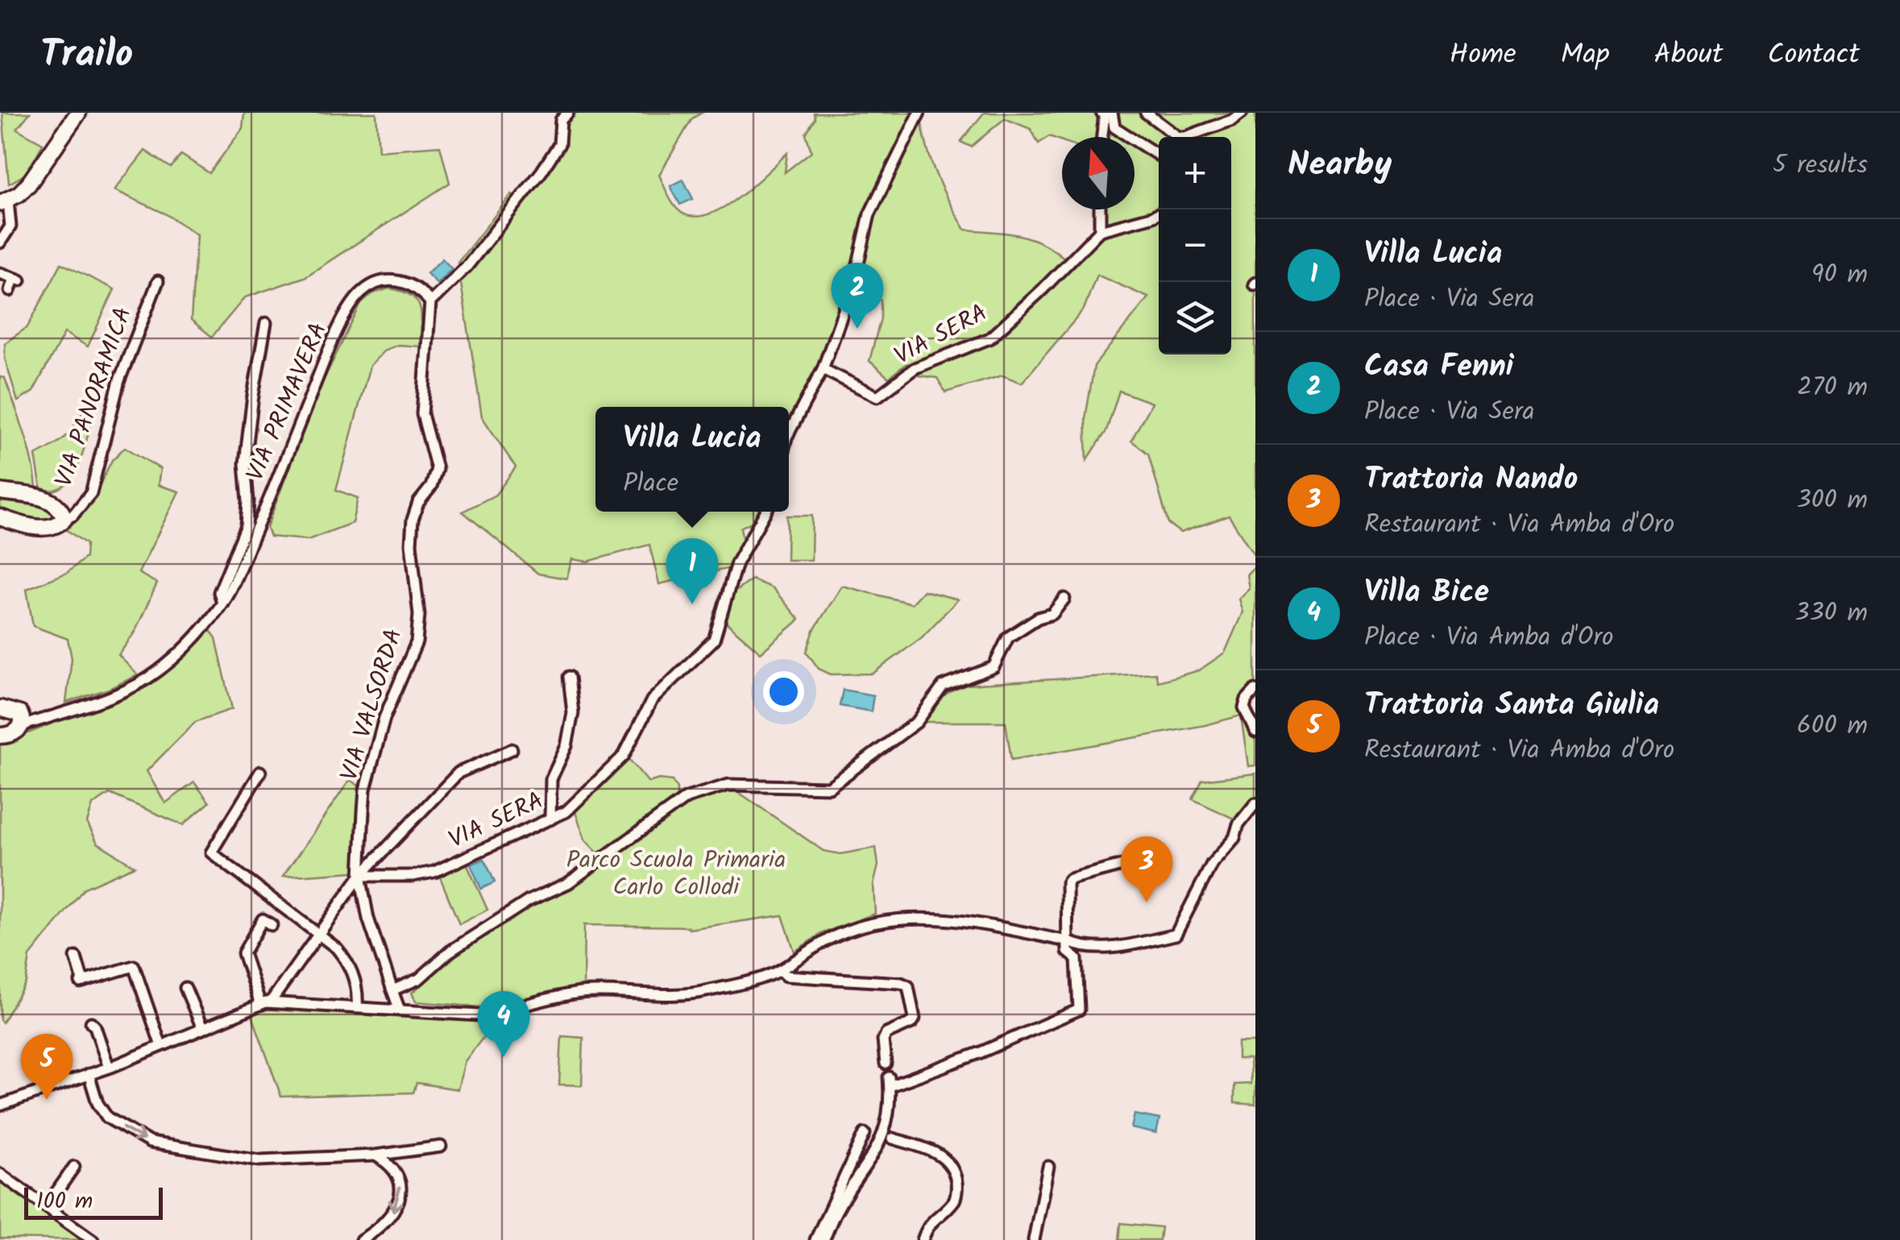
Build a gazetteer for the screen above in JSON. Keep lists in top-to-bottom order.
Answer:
{
  "streets": {
    "street": [
      "VIA SERA",
      "VIA PANORAMICA",
      "VIA PRIMAVERA",
      "VIA VALSORDA"
    ]
  },
  "crossings": [
    ["VIA SERA", "VIA VALSORDA"],
    ["VIA PRIMAVERA", "VIA VALSORDA"]
  ],
  "parks": ["Parco Scuola Primaria Carlo Collodi"],
  "scale_bar": "100 m",
  "north": "top",
  "page": {
    "header": "Trailo",
    "nav": [
      "Home",
      "Map",
      "About",
      "Contact"
    ],
    "heading": ["Nearby", "5 results"],
    "map_buttons": ["+", "−"],
    "list": [
      {
        "mark": "1",
        "name": "Villa Lucia",
        "note": "Place · Via Sera",
        "value": "90 m"
      },
      {
        "mark": "2",
        "name": "Casa Fenni",
        "note": "Place · Via Sera",
        "value": "270 m"
      },
      {
        "mark": "3",
        "name": "Trattoria Nando",
        "note": "Restaurant · Via Amba d'Oro",
        "value": "300 m"
      },
      {
        "mark": "4",
        "name": "Villa Bice",
        "note": "Place · Via Amba d'Oro",
        "value": "330 m"
      },
      {
        "mark": "5",
        "name": "Trattoria Santa Giulia",
        "note": "Restaurant · Via Amba d'Oro",
        "value": "600 m"
      }
    ],
    "pins": [
      "2",
      "1",
      "3",
      "4",
      "5"
    ],
    "popup": ["Villa Lucia", "Place"],
    "scale": "100 m"
  }
}
